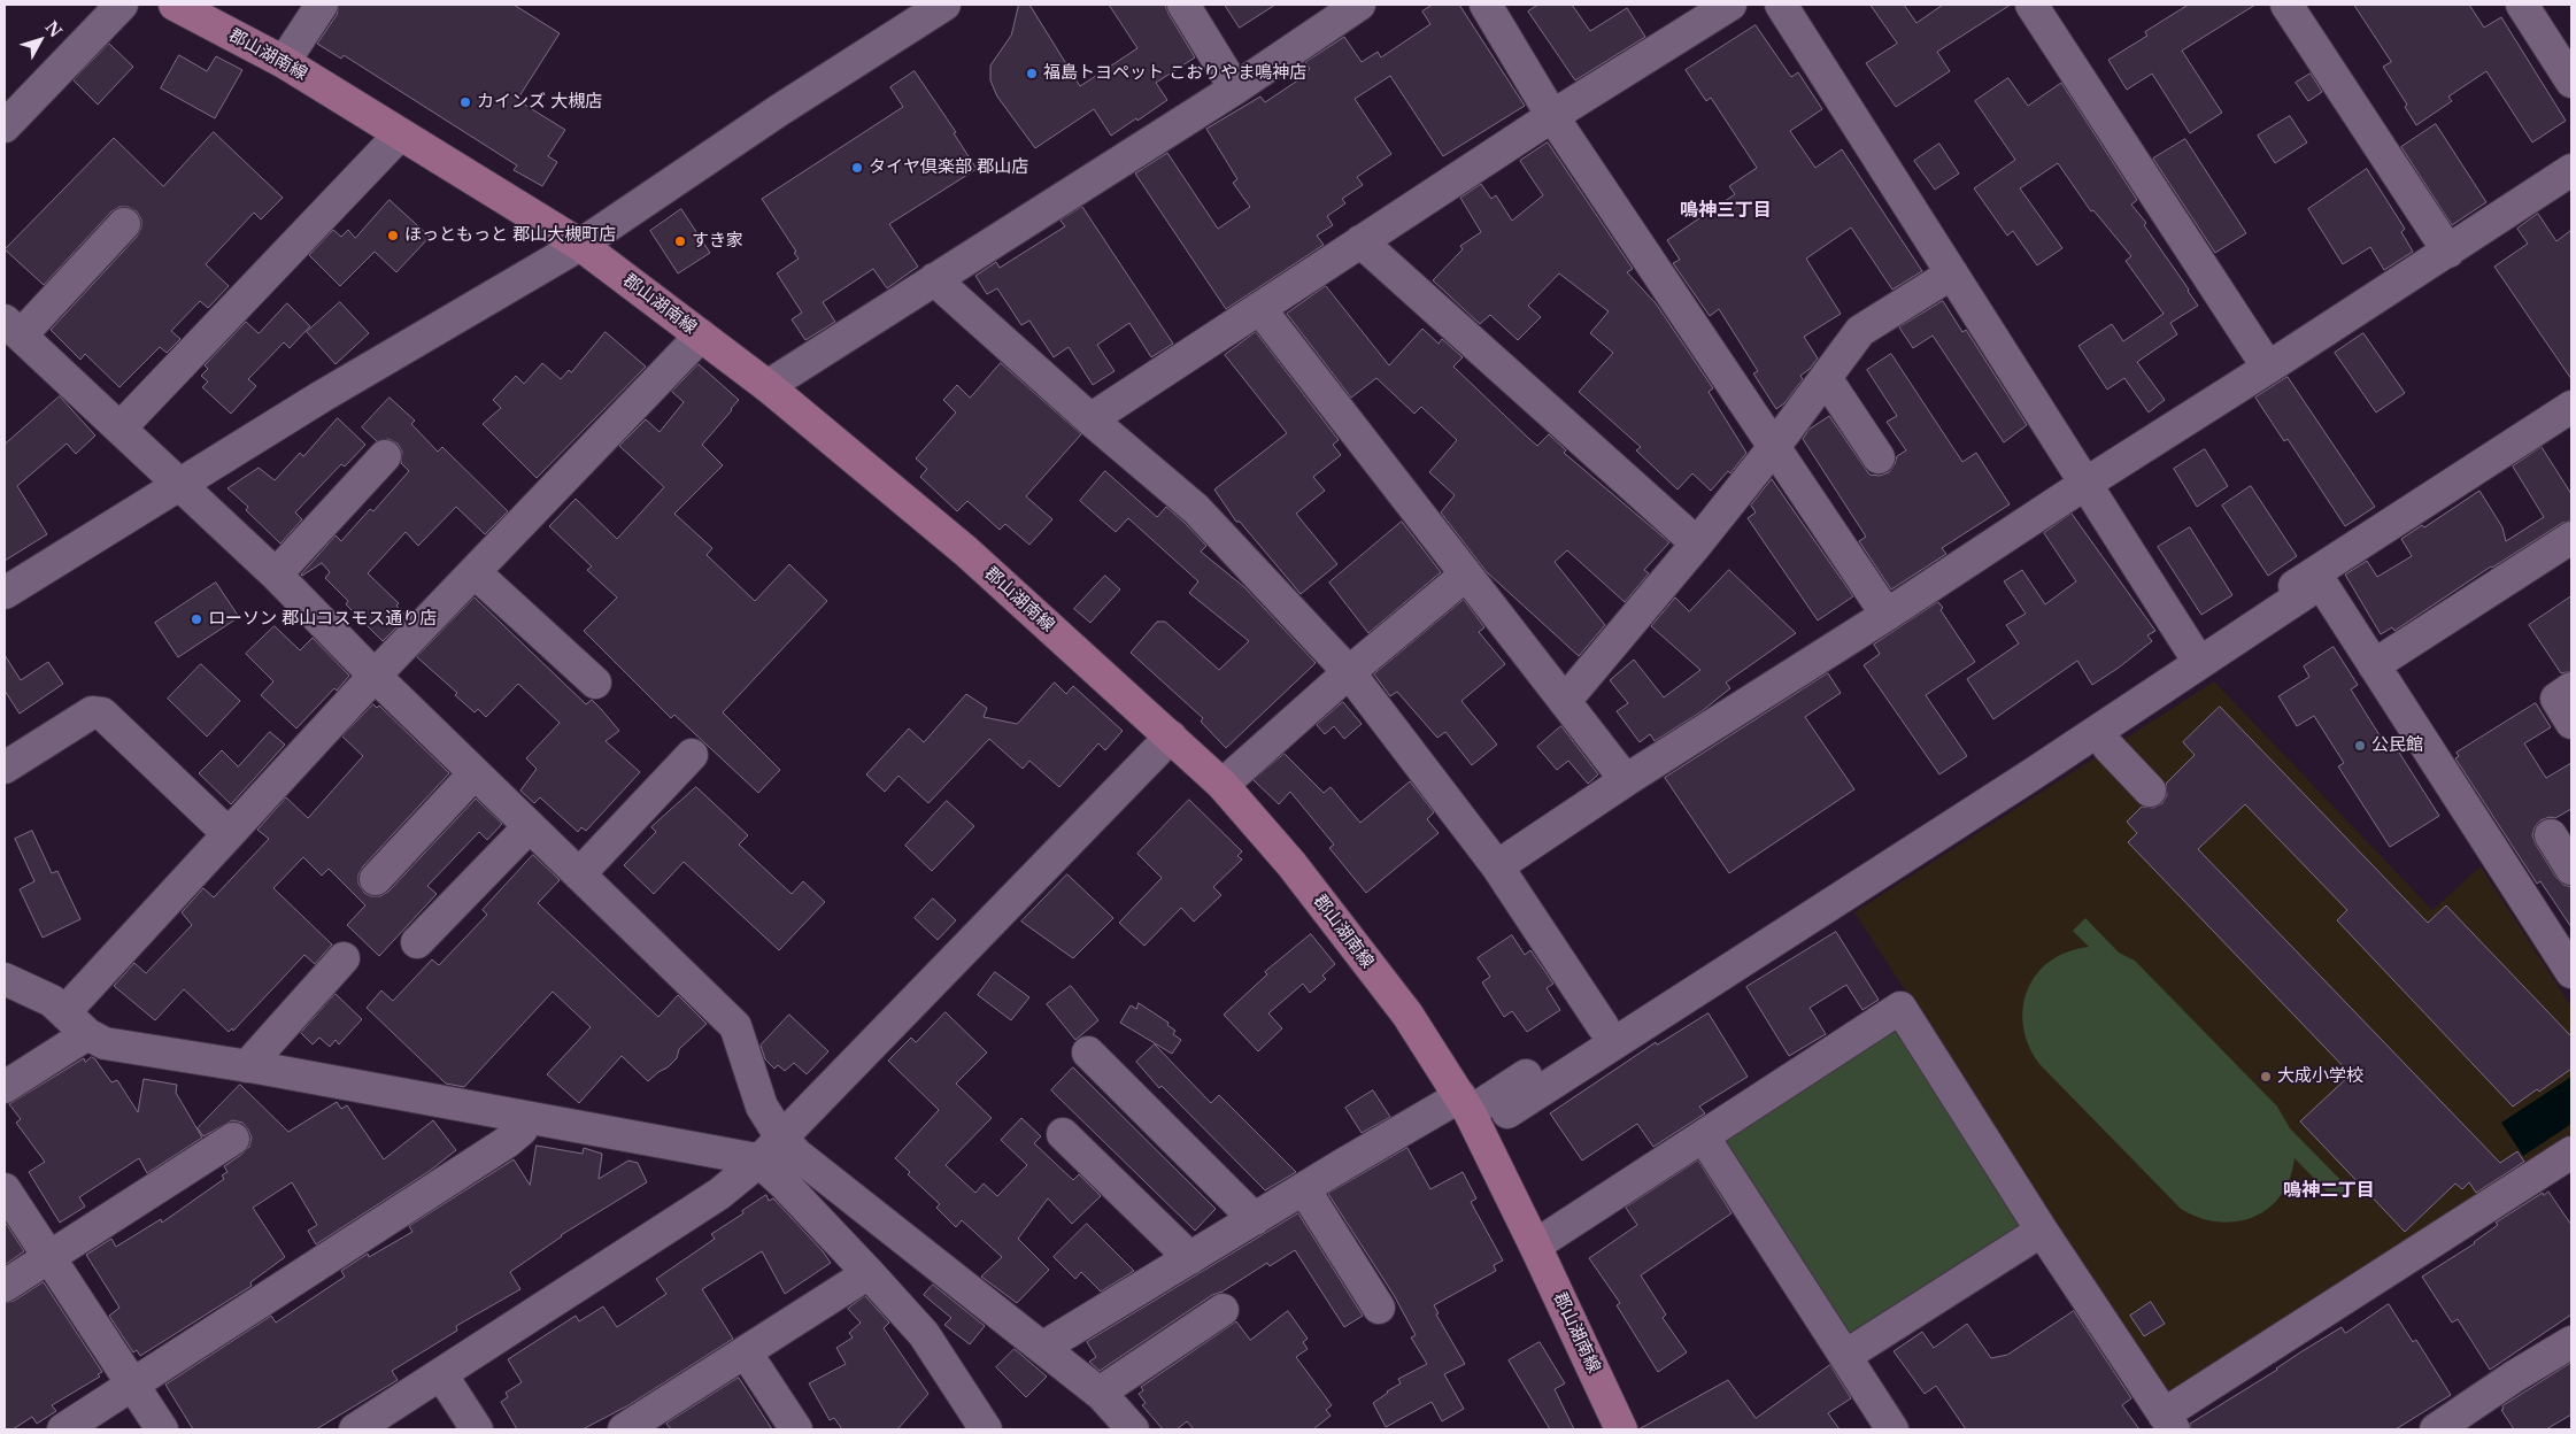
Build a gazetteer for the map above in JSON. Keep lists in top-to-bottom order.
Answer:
{
  "streets": {
    "main road": ["郡山湖南線"]
  },
  "districts": ["鳴神三丁目", "鳴神二丁目"],
  "places": [
    "福島トヨペット こおりやま鳴神店",
    "カインズ 大槻店",
    "タイヤ倶楽部 郡山店",
    "ほっともっと 郡山大槻町店",
    "すき家",
    "ローソン 郡山コスモス通り店",
    "公民館",
    "大成小学校"
  ],
  "north": "top right"
}
